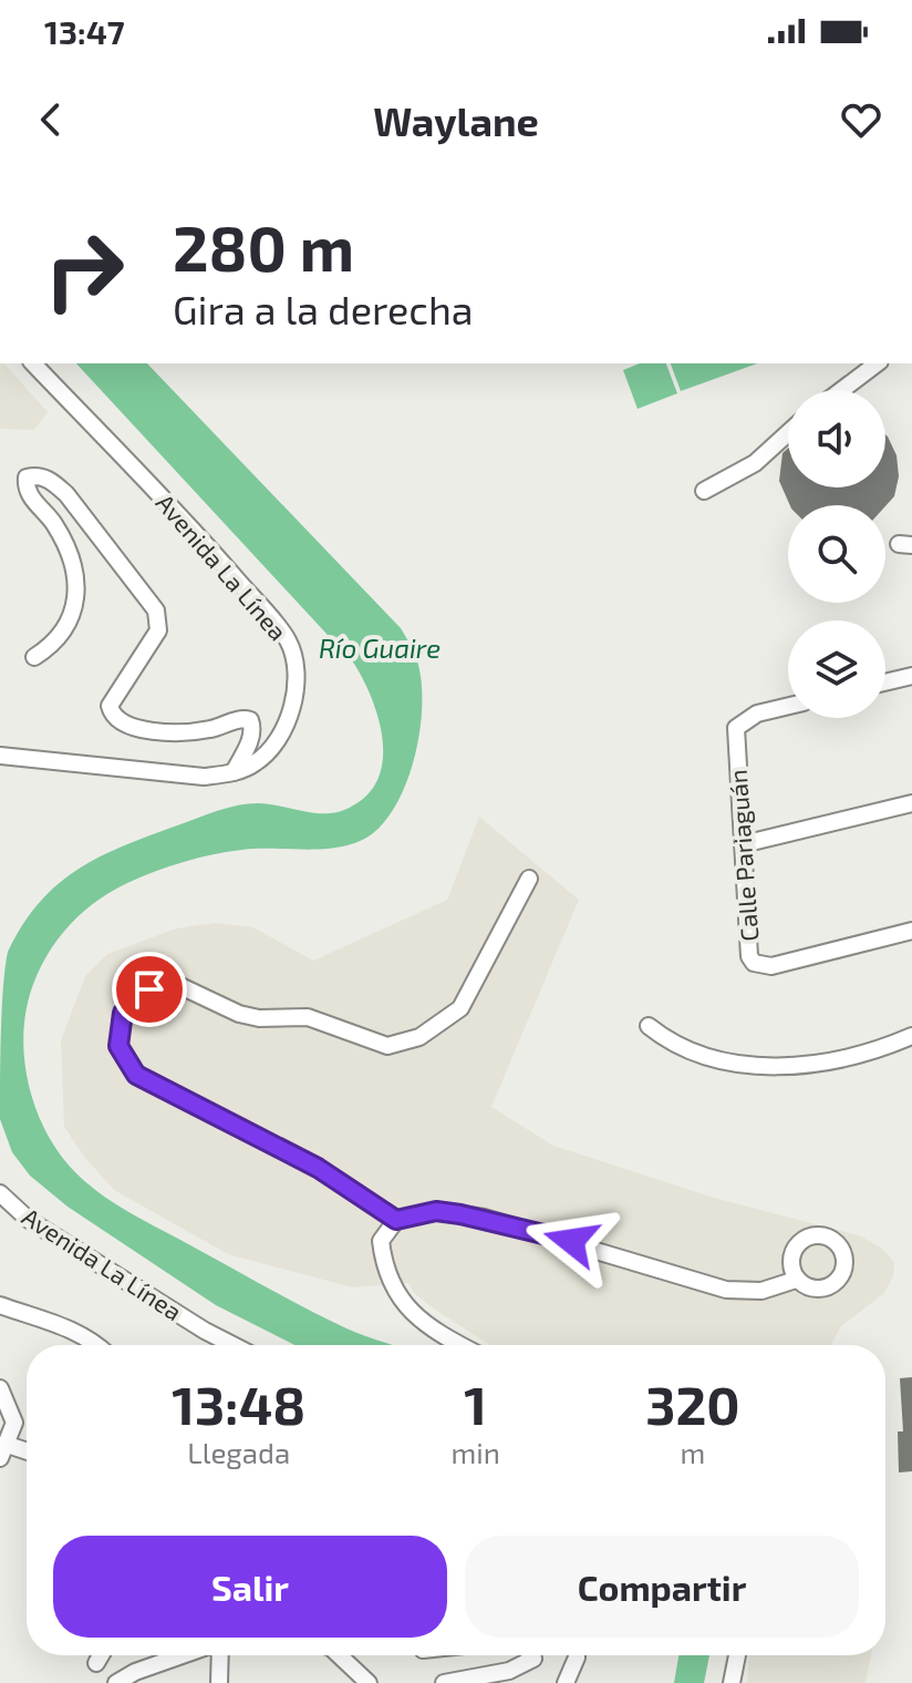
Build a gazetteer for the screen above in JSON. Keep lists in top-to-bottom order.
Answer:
{
  "streets": {
    "street": ["Avenida La Línea", "Calle Pariaguán"]
  },
  "water": ["Río Guaire"],
  "page": {
    "status": "13:47",
    "header": "Waylane",
    "turn": ["280 m", "Gira a la derecha"],
    "eta": [
      "13:48",
      "Llegada",
      "1",
      "min",
      "320",
      "m"
    ],
    "buttons": ["Salir", "Compartir"]
  }
}
